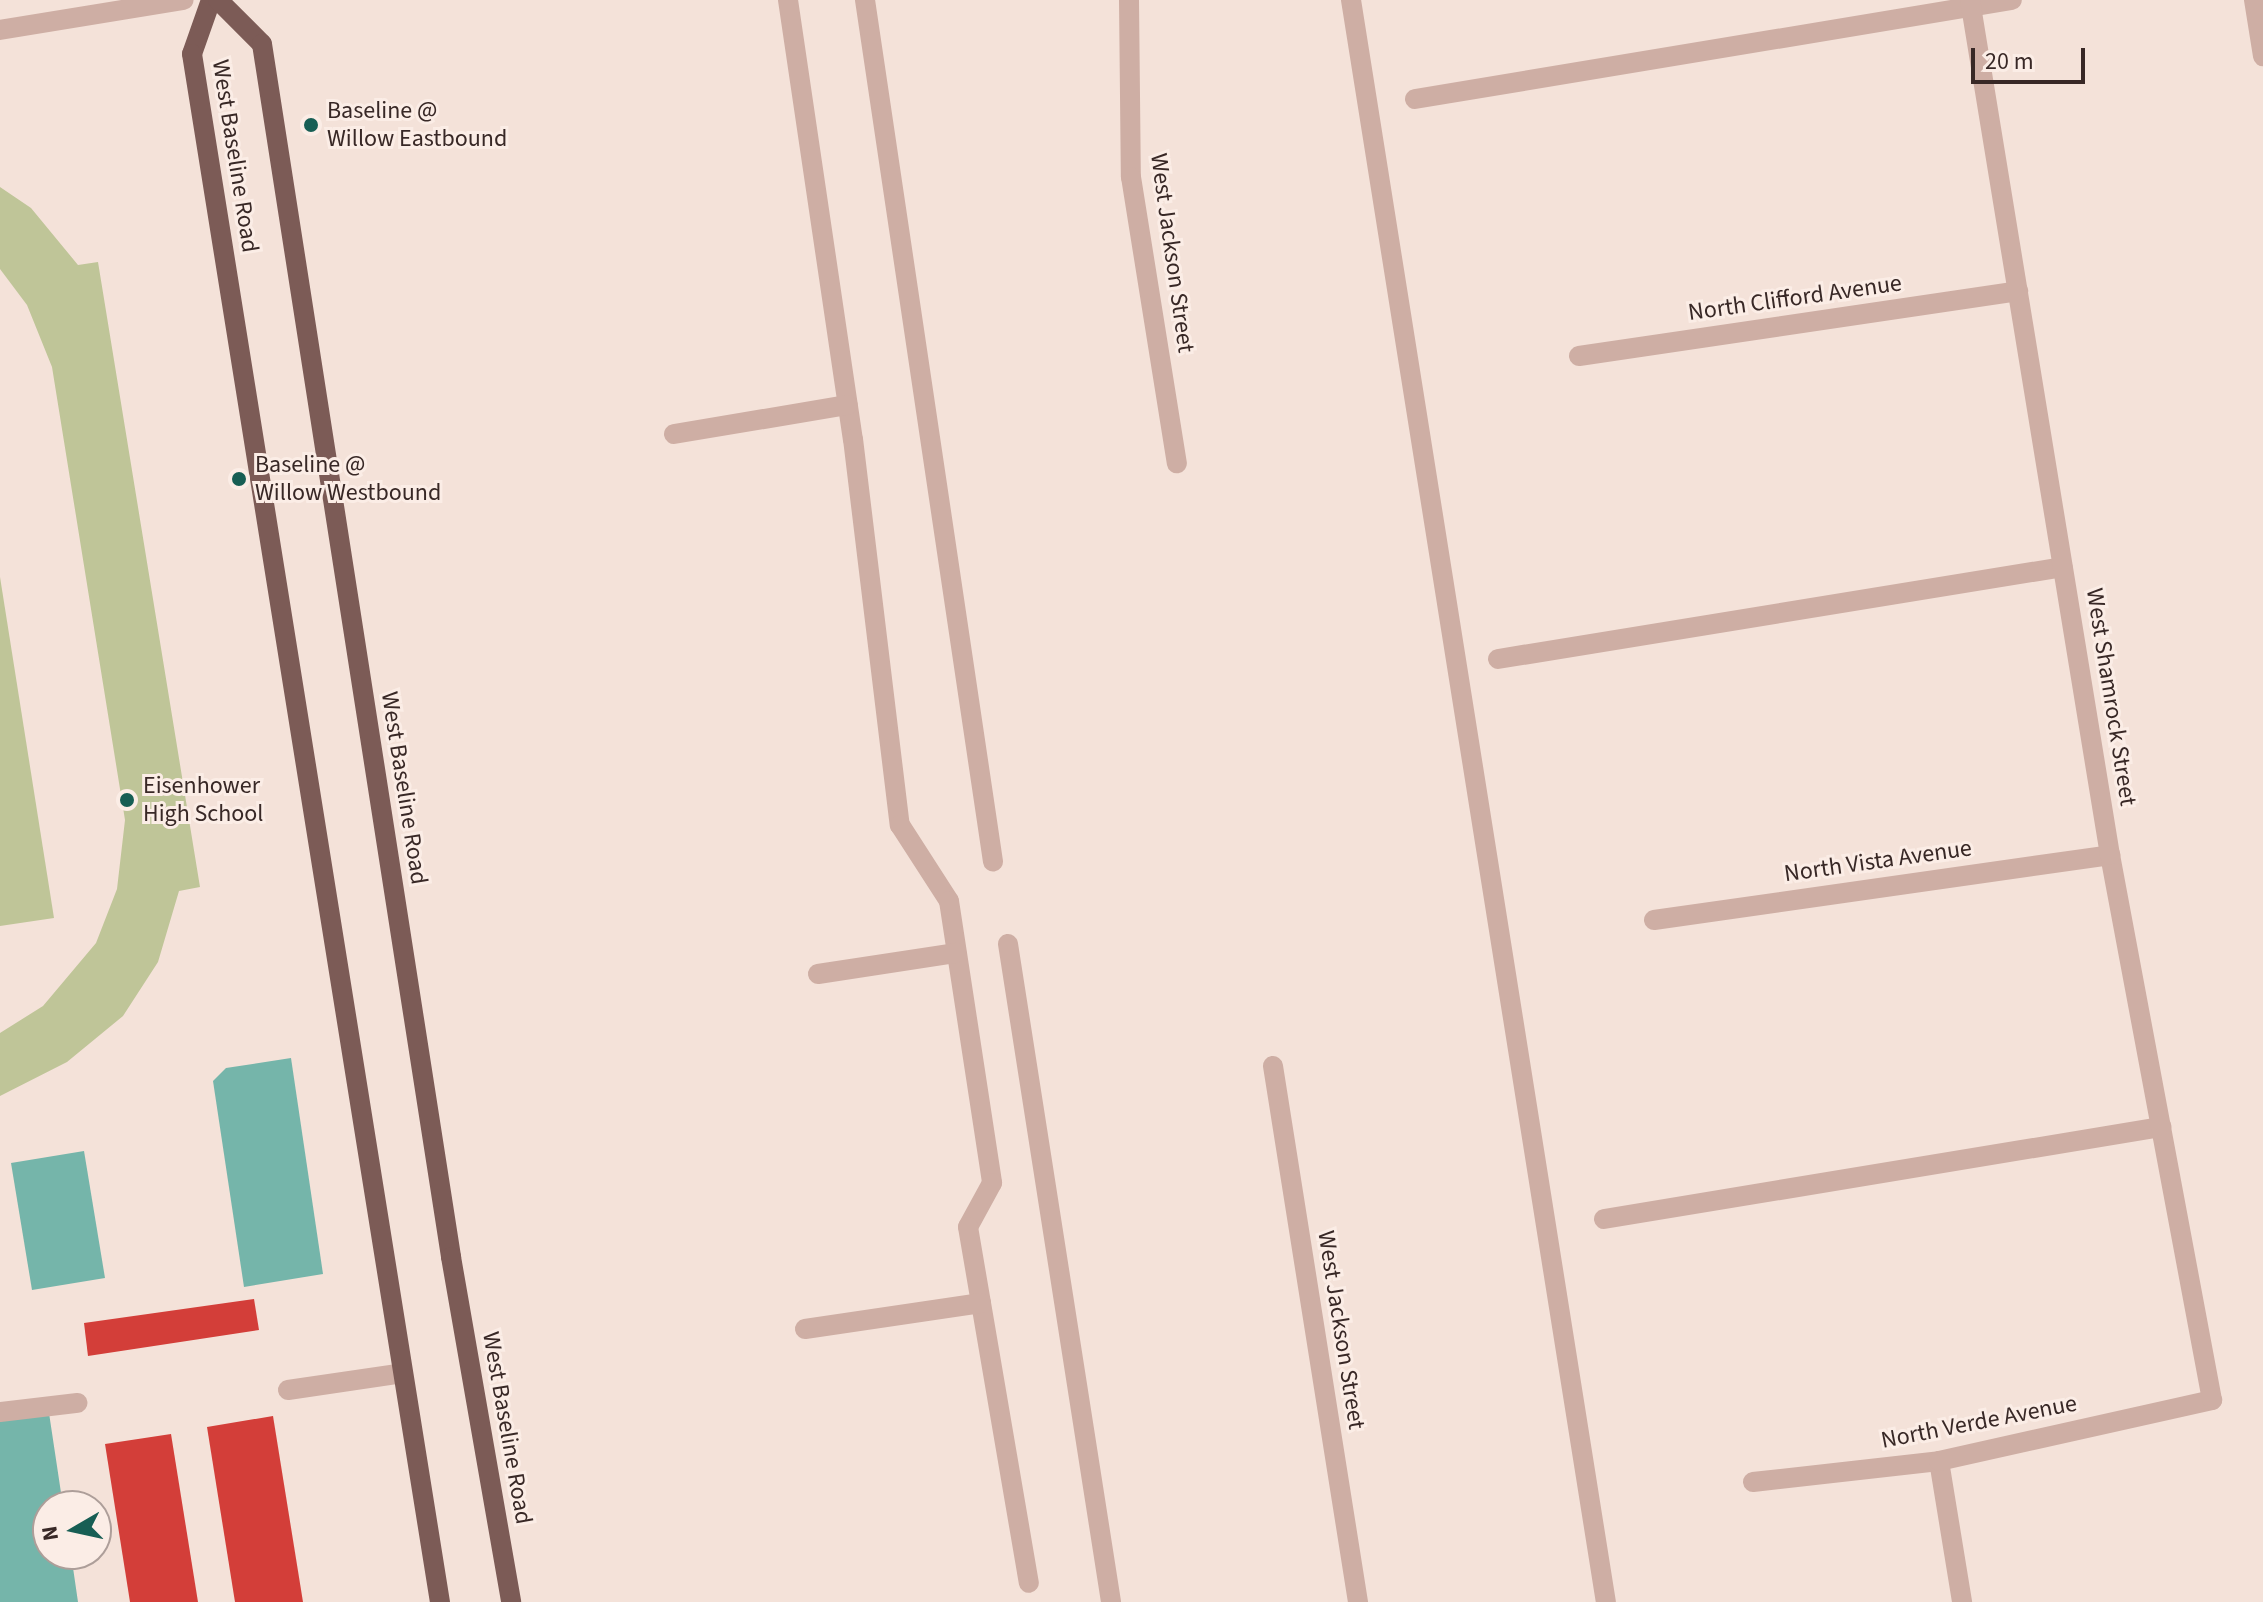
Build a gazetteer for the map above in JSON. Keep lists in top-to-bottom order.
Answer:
{
  "streets": {
    "main road": ["West Baseline Road"],
    "street": [
      "West Jackson Street",
      "North Clifford Avenue",
      "West Shamrock Street",
      "North Vista Avenue",
      "North Verde Avenue"
    ]
  },
  "crossings": [
    ["North Clifford Avenue", "West Shamrock Street"],
    ["West Shamrock Street", "North Vista Avenue"],
    ["West Shamrock Street", "North Verde Avenue"]
  ],
  "places": ["Baseline @ Willow Eastbound", "Baseline @ Willow Westbound", "Eisenhower High School"],
  "scale_bar": "20 m",
  "north": "left"
}
